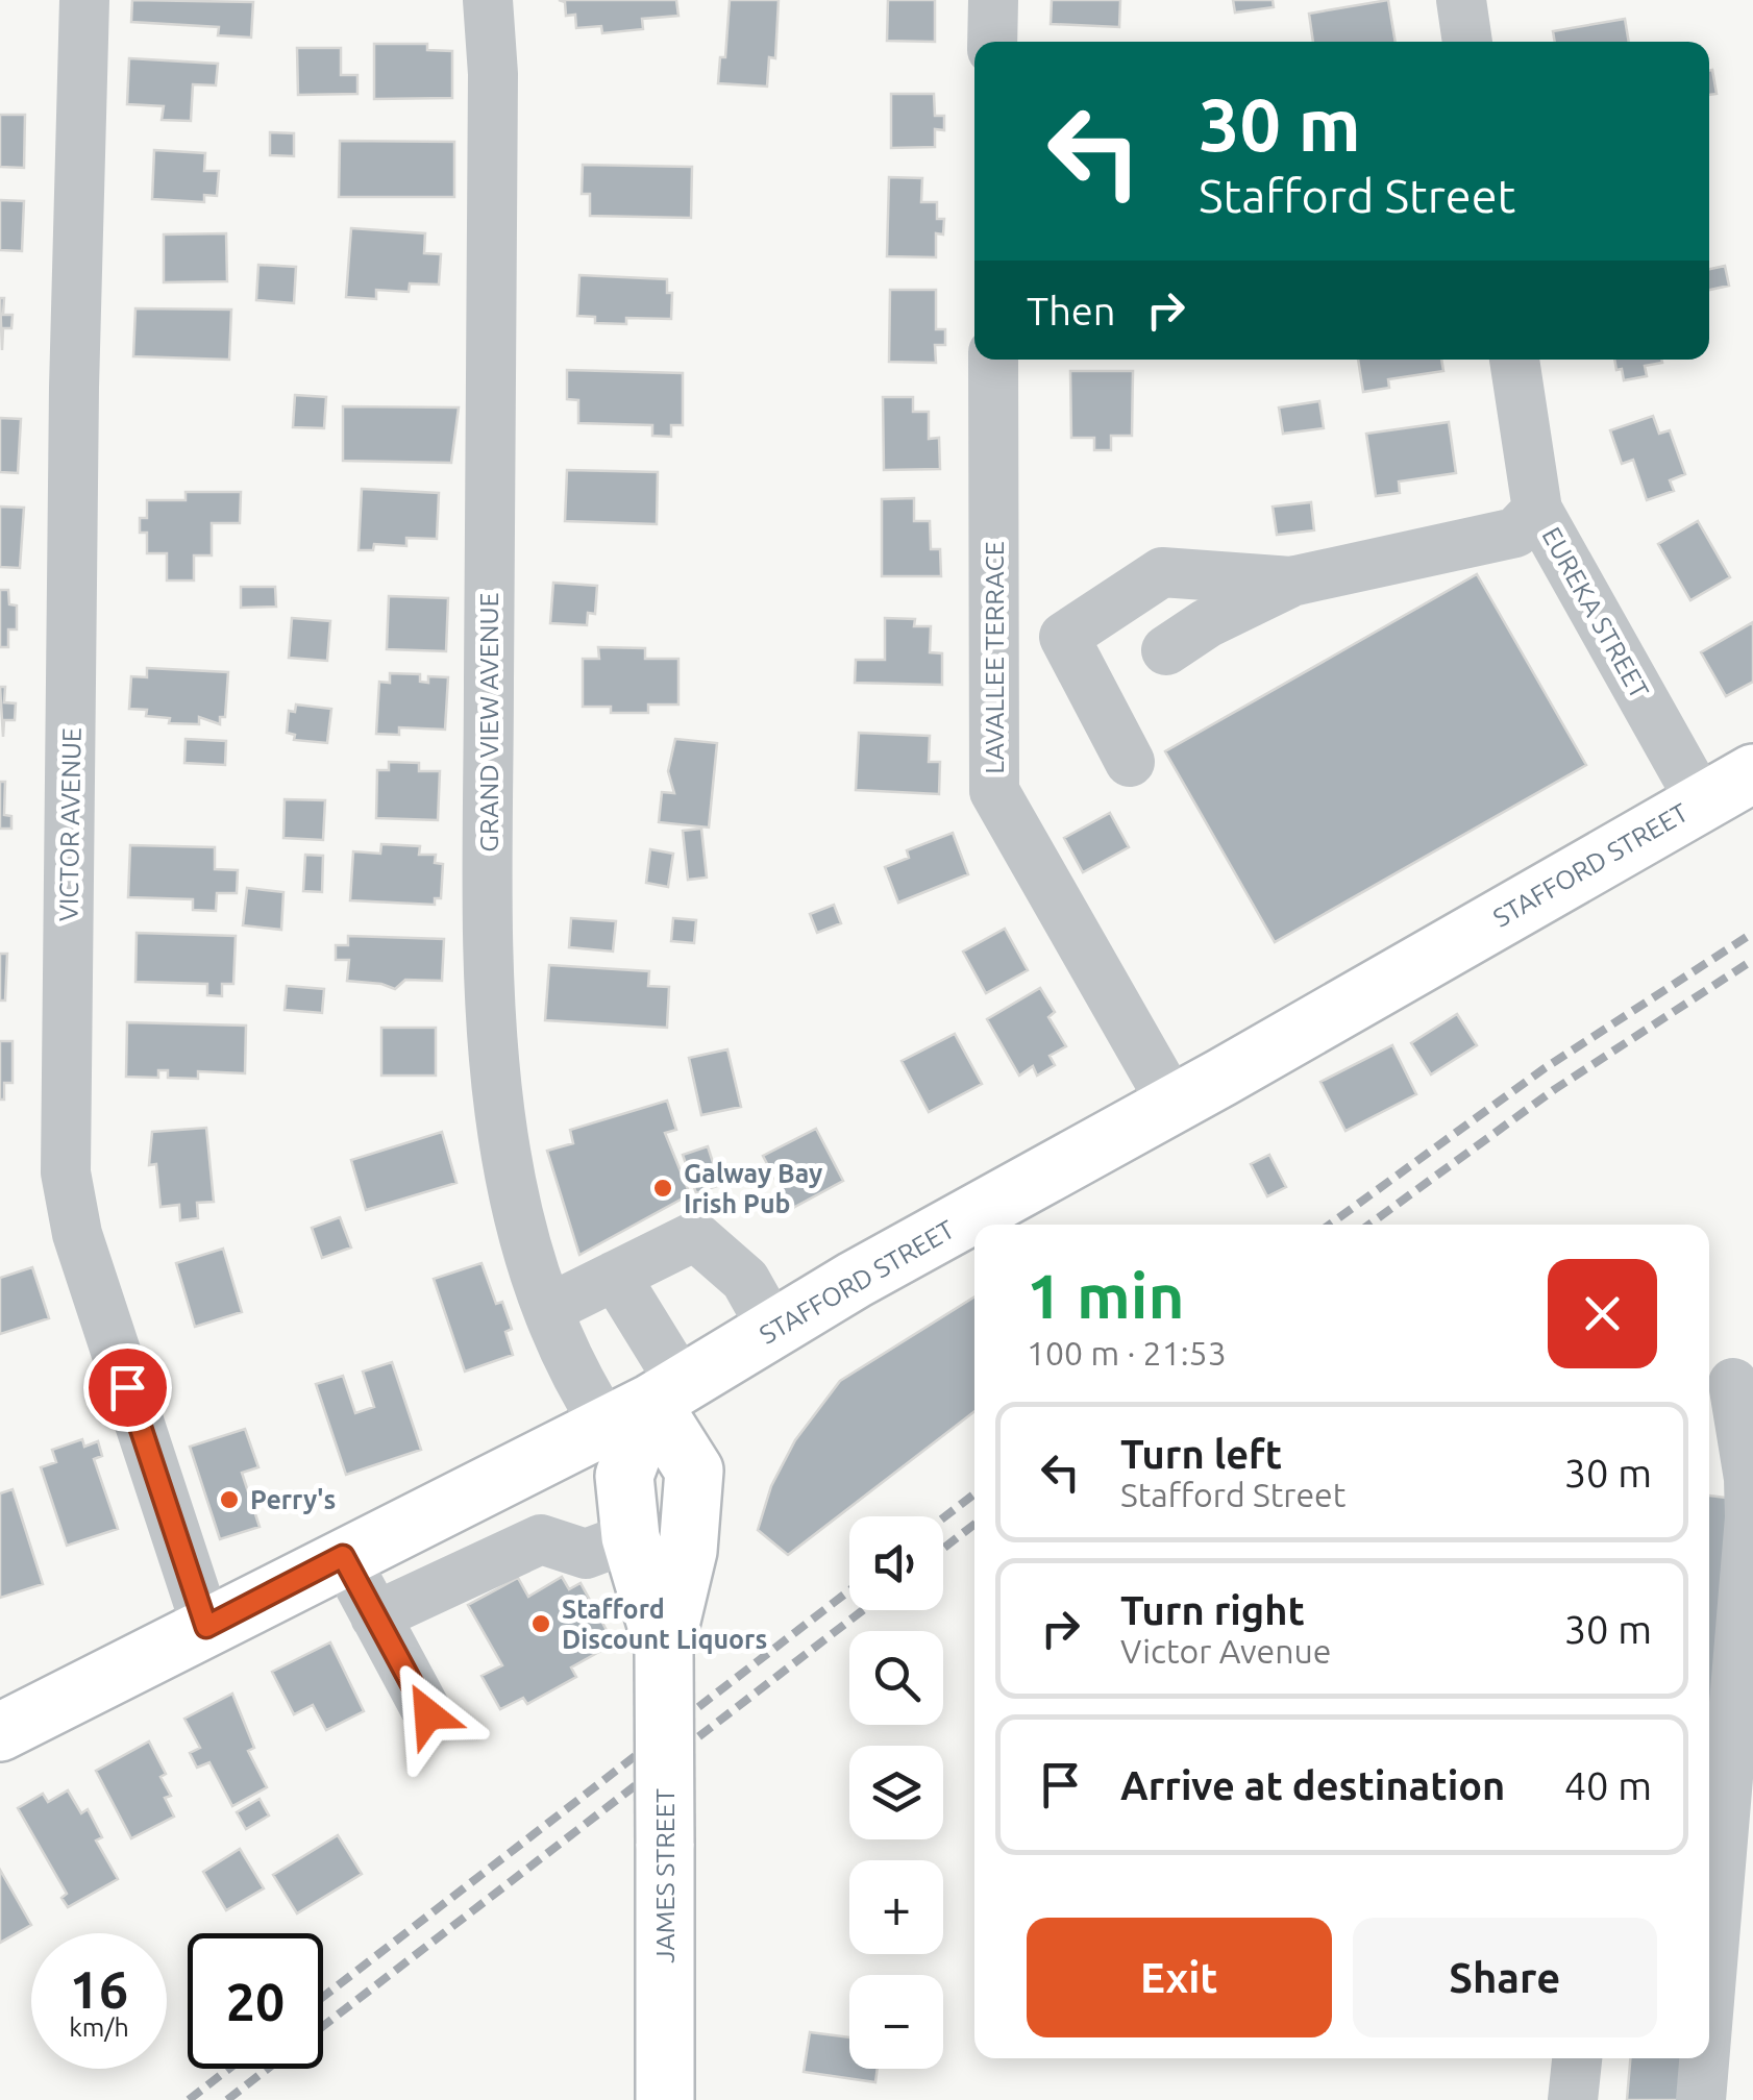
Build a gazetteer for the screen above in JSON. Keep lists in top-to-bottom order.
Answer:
{
  "streets": {
    "main road": ["STAFFORD STREET", "JAMES STREET"],
    "street": [
      "EUREKA STREET",
      "LAVALLEE TERRACE",
      "GRAND VIEW AVENUE",
      "VICTOR AVENUE"
    ]
  },
  "crossings": [
    ["EUREKA STREET", "STAFFORD STREET"],
    ["LAVALLEE TERRACE", "STAFFORD STREET"],
    ["GRAND VIEW AVENUE", "STAFFORD STREET"],
    ["GRAND VIEW AVENUE", "JAMES STREET"],
    ["VICTOR AVENUE", "STAFFORD STREET"],
    ["STAFFORD STREET", "JAMES STREET"]
  ],
  "places": ["Galway Bay Irish Pub", "Perry's", "Stafford Discount Liquors"],
  "page": {
    "turn": ["30 m", "Stafford Street"],
    "then": "Then",
    "heading": ["1 min", "100 m · 21:53"],
    "list": [
      {
        "name": "Turn left",
        "note": "Stafford Street",
        "value": "30 m"
      },
      {
        "name": "Turn right",
        "note": "Victor Avenue",
        "value": "30 m"
      },
      {
        "name": "Arrive at destination",
        "value": "40 m"
      }
    ],
    "map_buttons": ["+", "−"],
    "buttons": ["Exit", "Share"],
    "speed": "16 km/h",
    "limit": "20"
  }
}
